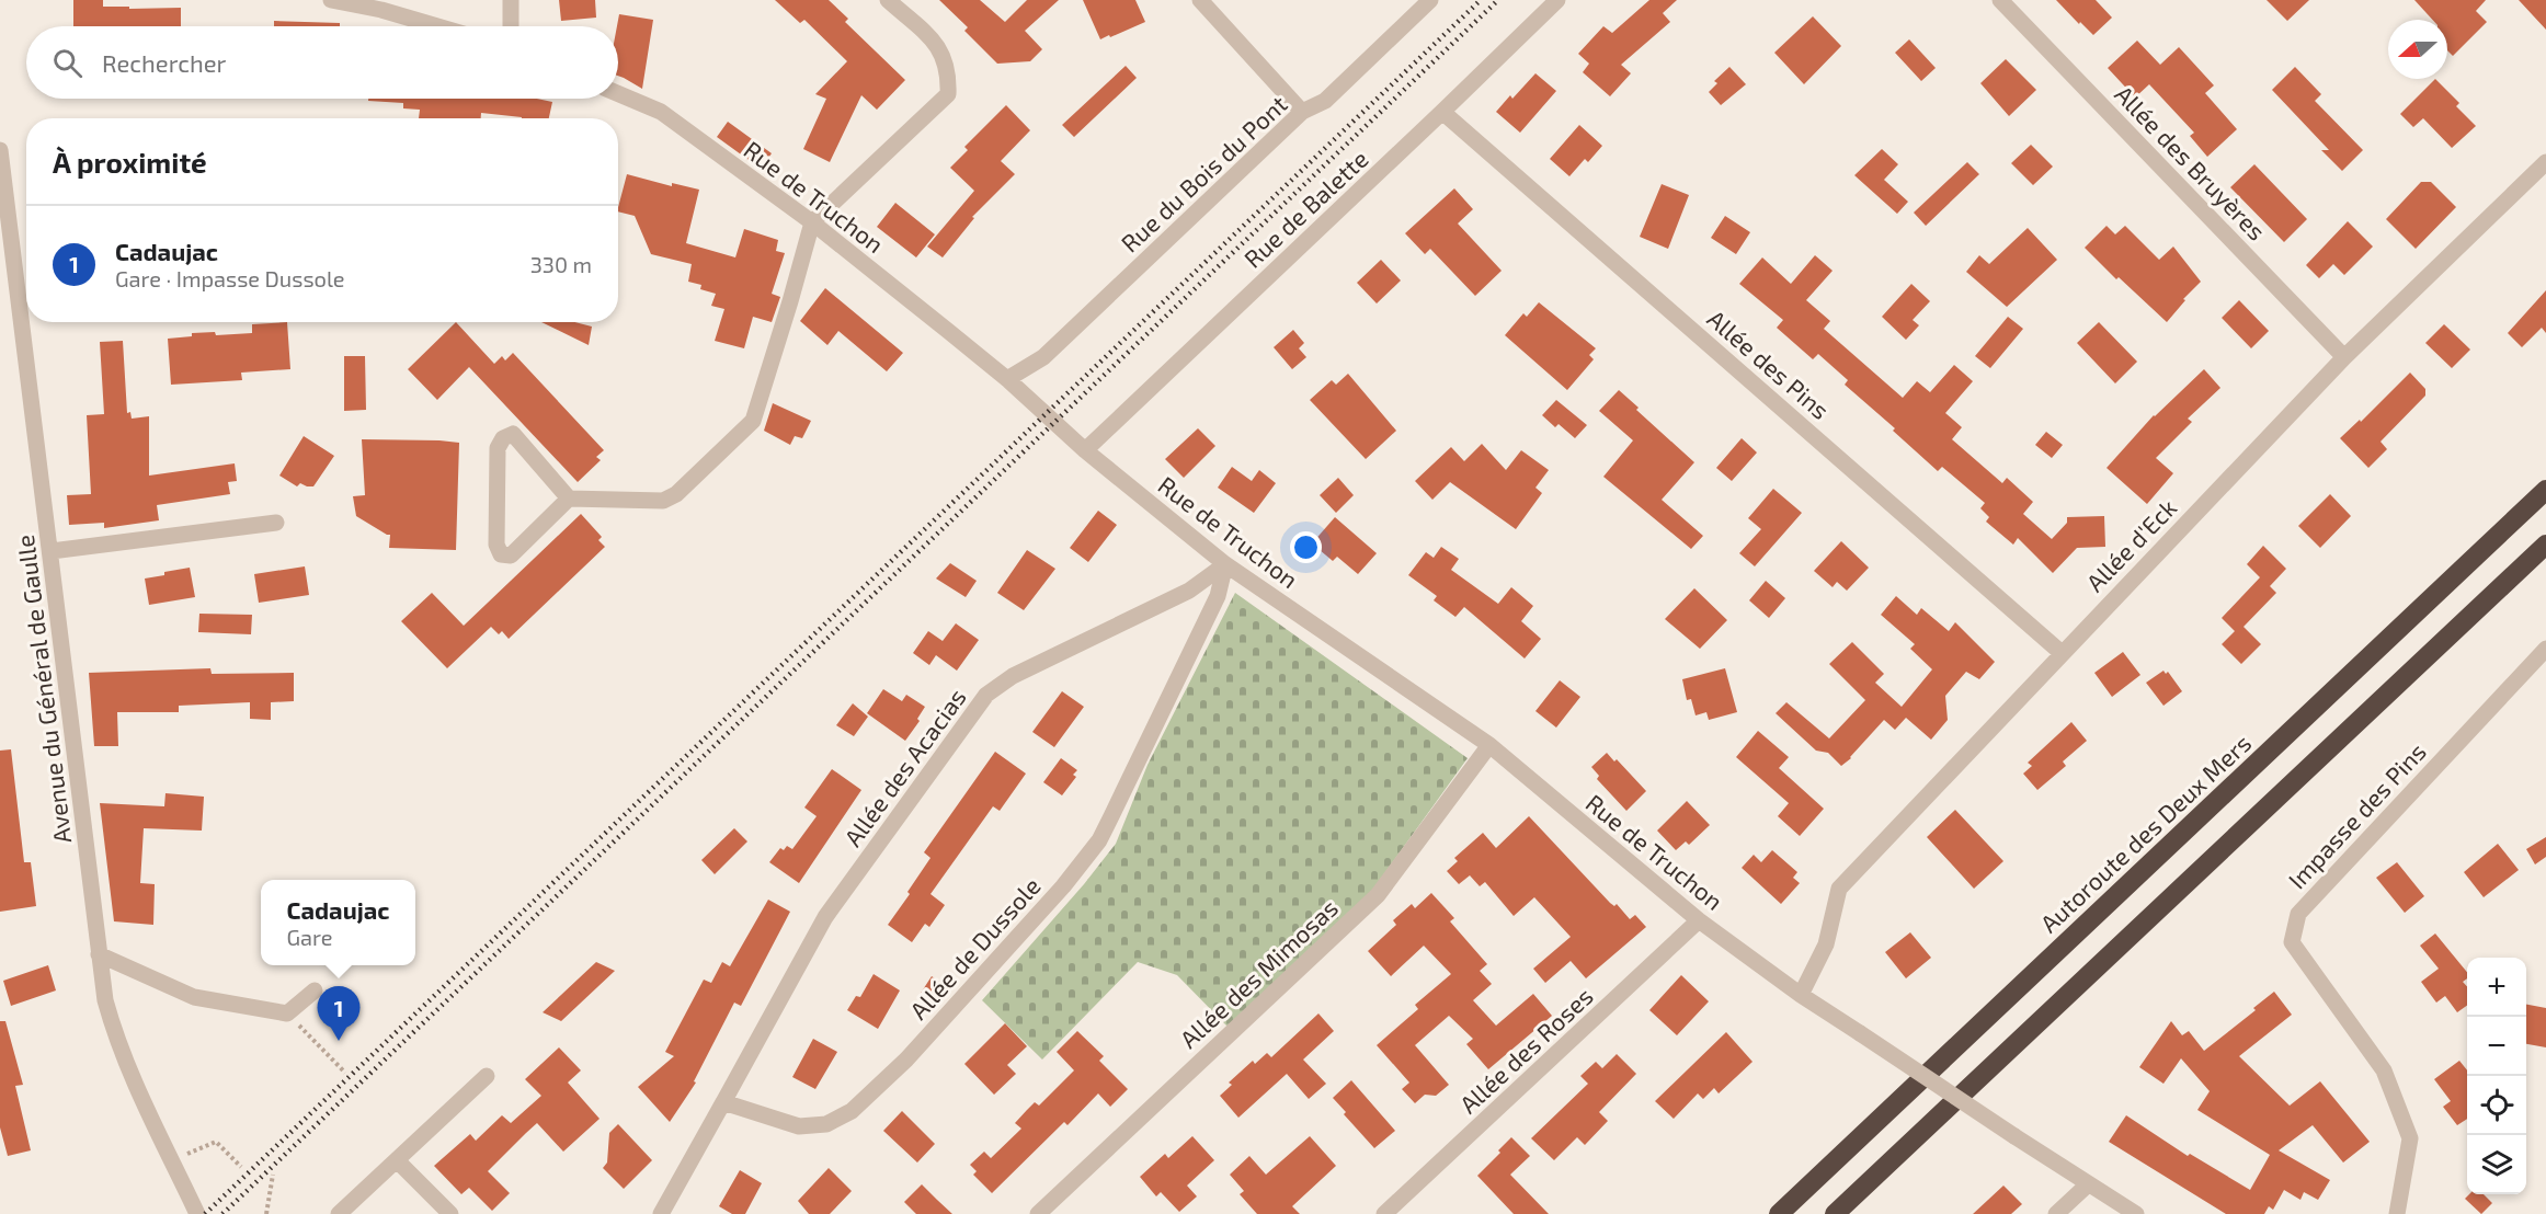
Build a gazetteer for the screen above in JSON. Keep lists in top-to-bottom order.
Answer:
{
  "streets": {
    "highway": ["Autoroute des Deux Mers"],
    "street": [
      "Allée des Bruyères",
      "Rue du Bois du Pont",
      "Rue de Truchon",
      "Rue de Balette",
      "Allée des Pins",
      "Allée d'Eck",
      "Avenue du Général de Gaulle",
      "Allée des Acacias",
      "Impasse des Pins",
      "Allée de Dussole",
      "Allée des Mimosas",
      "Allée des Roses"
    ]
  },
  "crossings": [
    ["Allée des Bruyères", "Allée d'Eck"],
    ["Rue du Bois du Pont", "Rue de Truchon"],
    ["Rue de Truchon", "Rue de Balette"],
    ["Rue de Truchon", "Allée d'Eck"],
    ["Rue de Truchon", "Allée des Acacias"],
    ["Rue de Truchon", "Allée de Dussole"],
    ["Rue de Truchon", "Allée des Mimosas"],
    ["Rue de Truchon", "Allée des Roses"],
    ["Rue de Balette", "Allée des Pins"],
    ["Allée des Pins", "Allée d'Eck"],
    ["Allée des Acacias", "Allée de Dussole"]
  ],
  "north": "left",
  "page": {
    "search": "Rechercher",
    "heading": "À proximité",
    "list": [
      {
        "mark": "1",
        "name": "Cadaujac",
        "note": "Gare · Impasse Dussole",
        "value": "330 m"
      }
    ],
    "popup": ["Cadaujac", "Gare"],
    "map_buttons": ["+", "−"],
    "pins": "1"
  }
}
